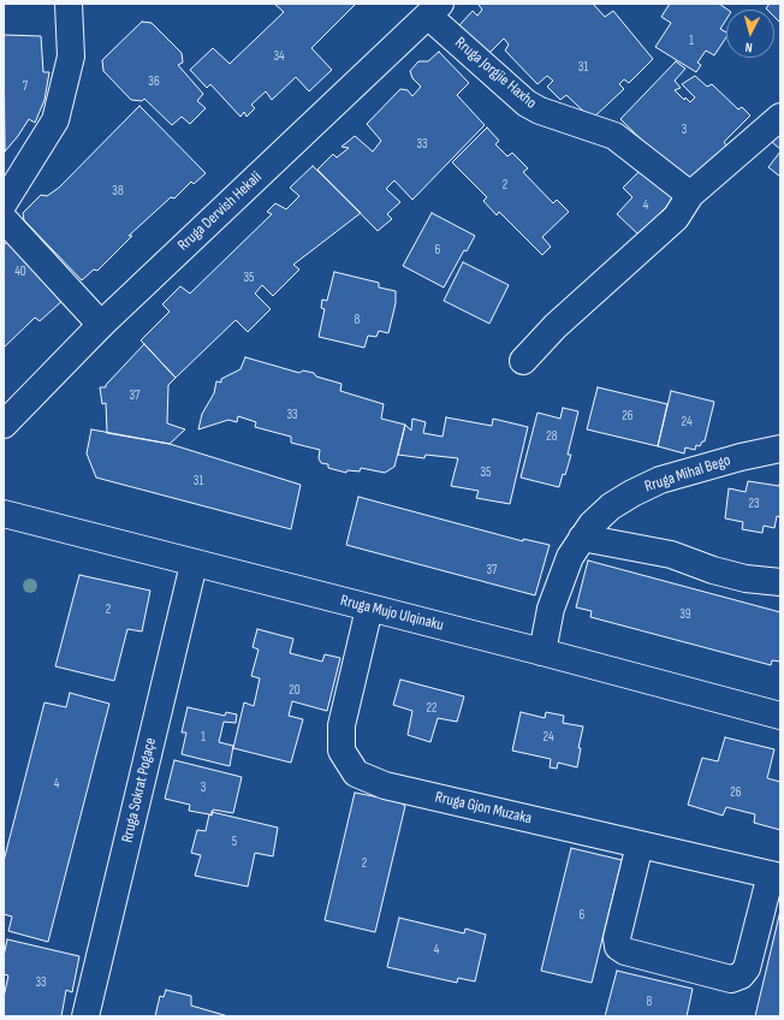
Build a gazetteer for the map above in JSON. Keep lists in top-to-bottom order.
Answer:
{
  "streets": {
    "street": [
      "Rruga Jorgjie Haxho",
      "Rruga Dervish Hekali",
      "Rruga Mihal Bego",
      "Rruga Mujo Ulqinaku",
      "Rruga Sokrat Pogaçe",
      "Rruga Gjon Muzaka"
    ]
  },
  "crossings": [
    ["Rruga Jorgjie Haxho", "Rruga Dervish Hekali"],
    ["Rruga Mihal Bego", "Rruga Mujo Ulqinaku"],
    ["Rruga Mujo Ulqinaku", "Rruga Sokrat Pogaçe"],
    ["Rruga Mujo Ulqinaku", "Rruga Gjon Muzaka"]
  ],
  "house_numbers": [
    "1",
    "34",
    "31",
    "36",
    "7",
    "3",
    "33",
    "2",
    "38",
    "4",
    "6",
    "40",
    "35",
    "8",
    "37",
    "33",
    "26",
    "24",
    "28",
    "35",
    "31",
    "23",
    "37",
    "2",
    "39",
    "20",
    "22",
    "1",
    "24",
    "4",
    "3",
    "26",
    "5",
    "2",
    "6",
    "4",
    "33",
    "8"
  ],
  "north": "bottom"
}
